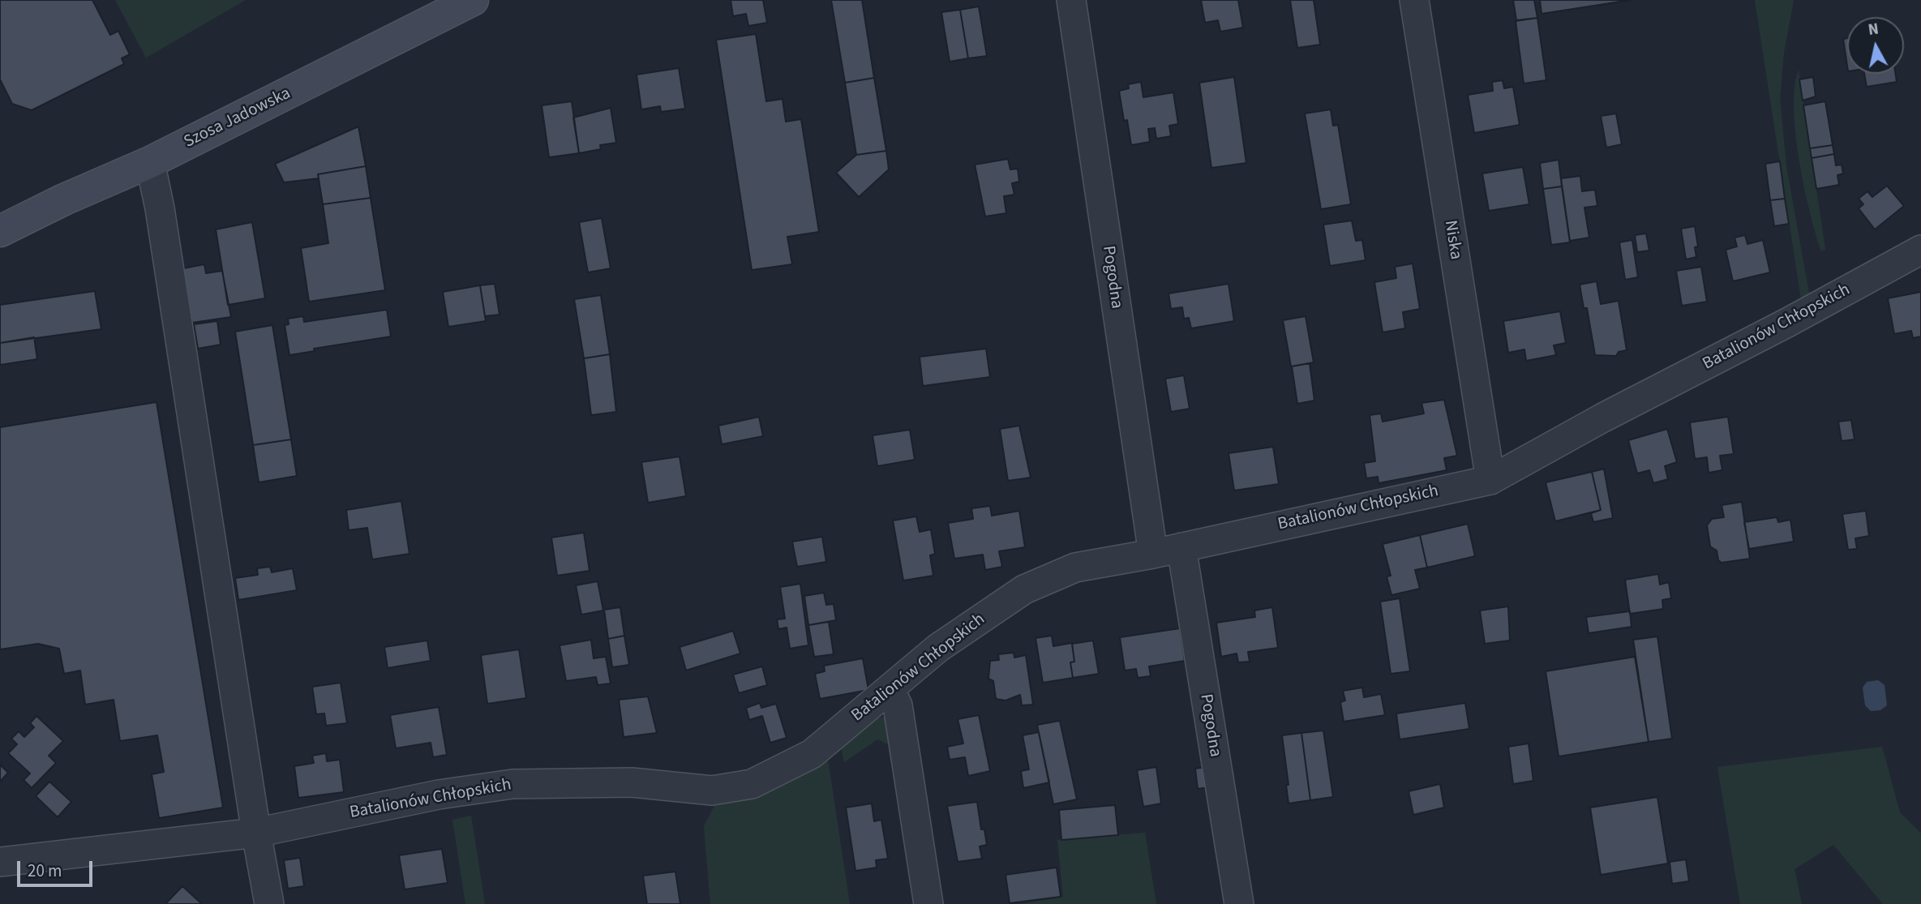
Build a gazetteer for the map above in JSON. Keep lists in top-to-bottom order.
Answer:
{
  "streets": {
    "main road": ["Szosa Jadowska"],
    "street": ["Niska", "Pogodna", "Batalionów Chłopskich"]
  },
  "crossings": [
    ["Niska", "Batalionów Chłopskich"],
    ["Pogodna", "Batalionów Chłopskich"]
  ],
  "scale_bar": "20 m",
  "north": "top"
}
